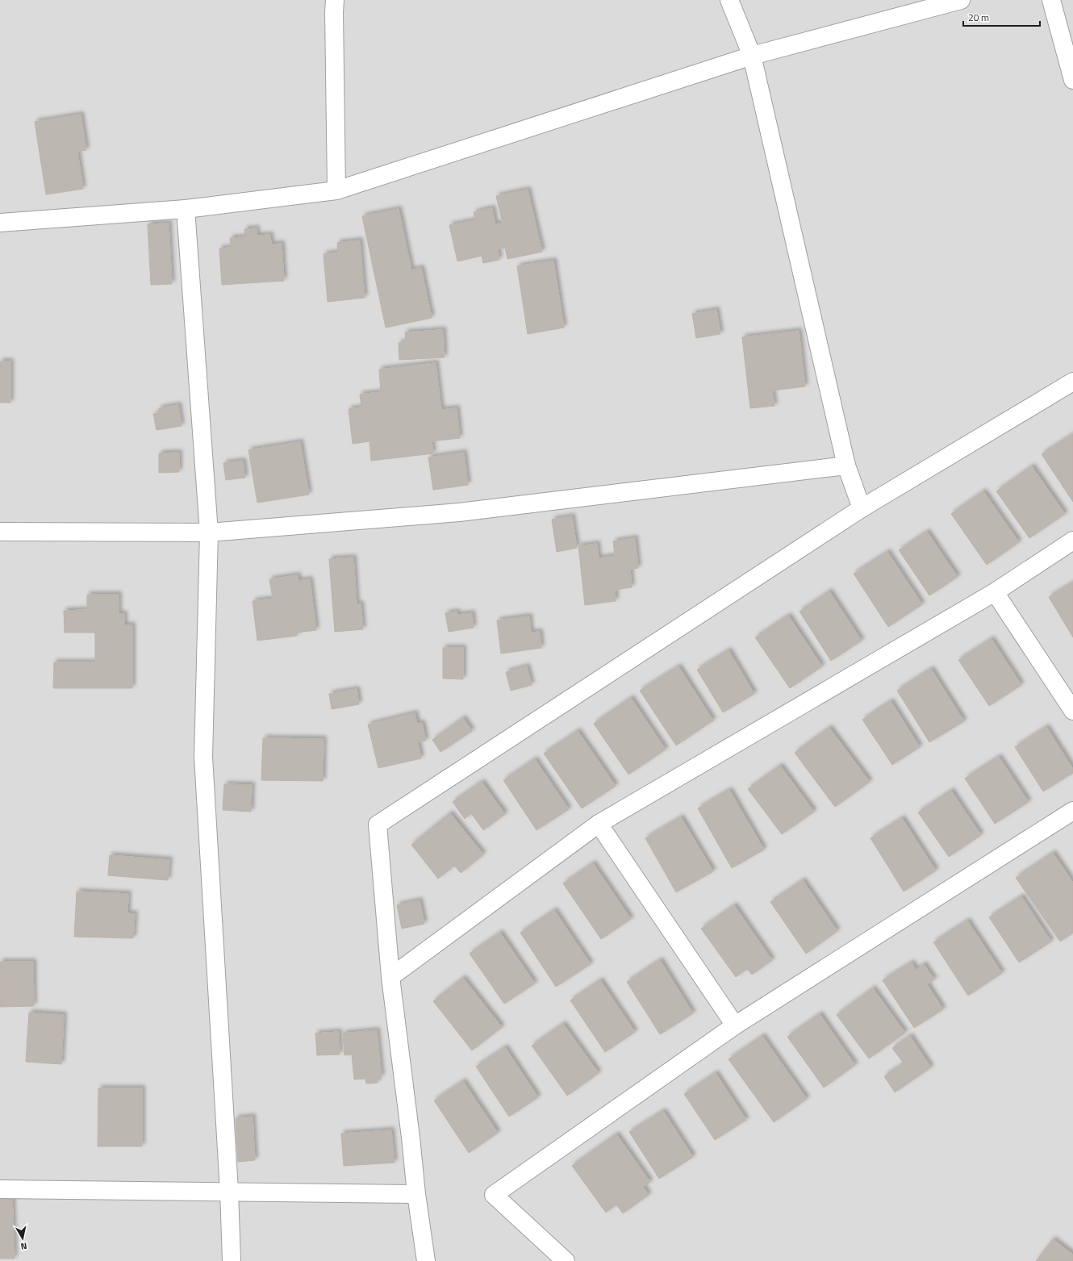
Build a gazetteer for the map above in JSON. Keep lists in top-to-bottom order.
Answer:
{
  "scale_bar": "20 m",
  "north": "bottom"
}
